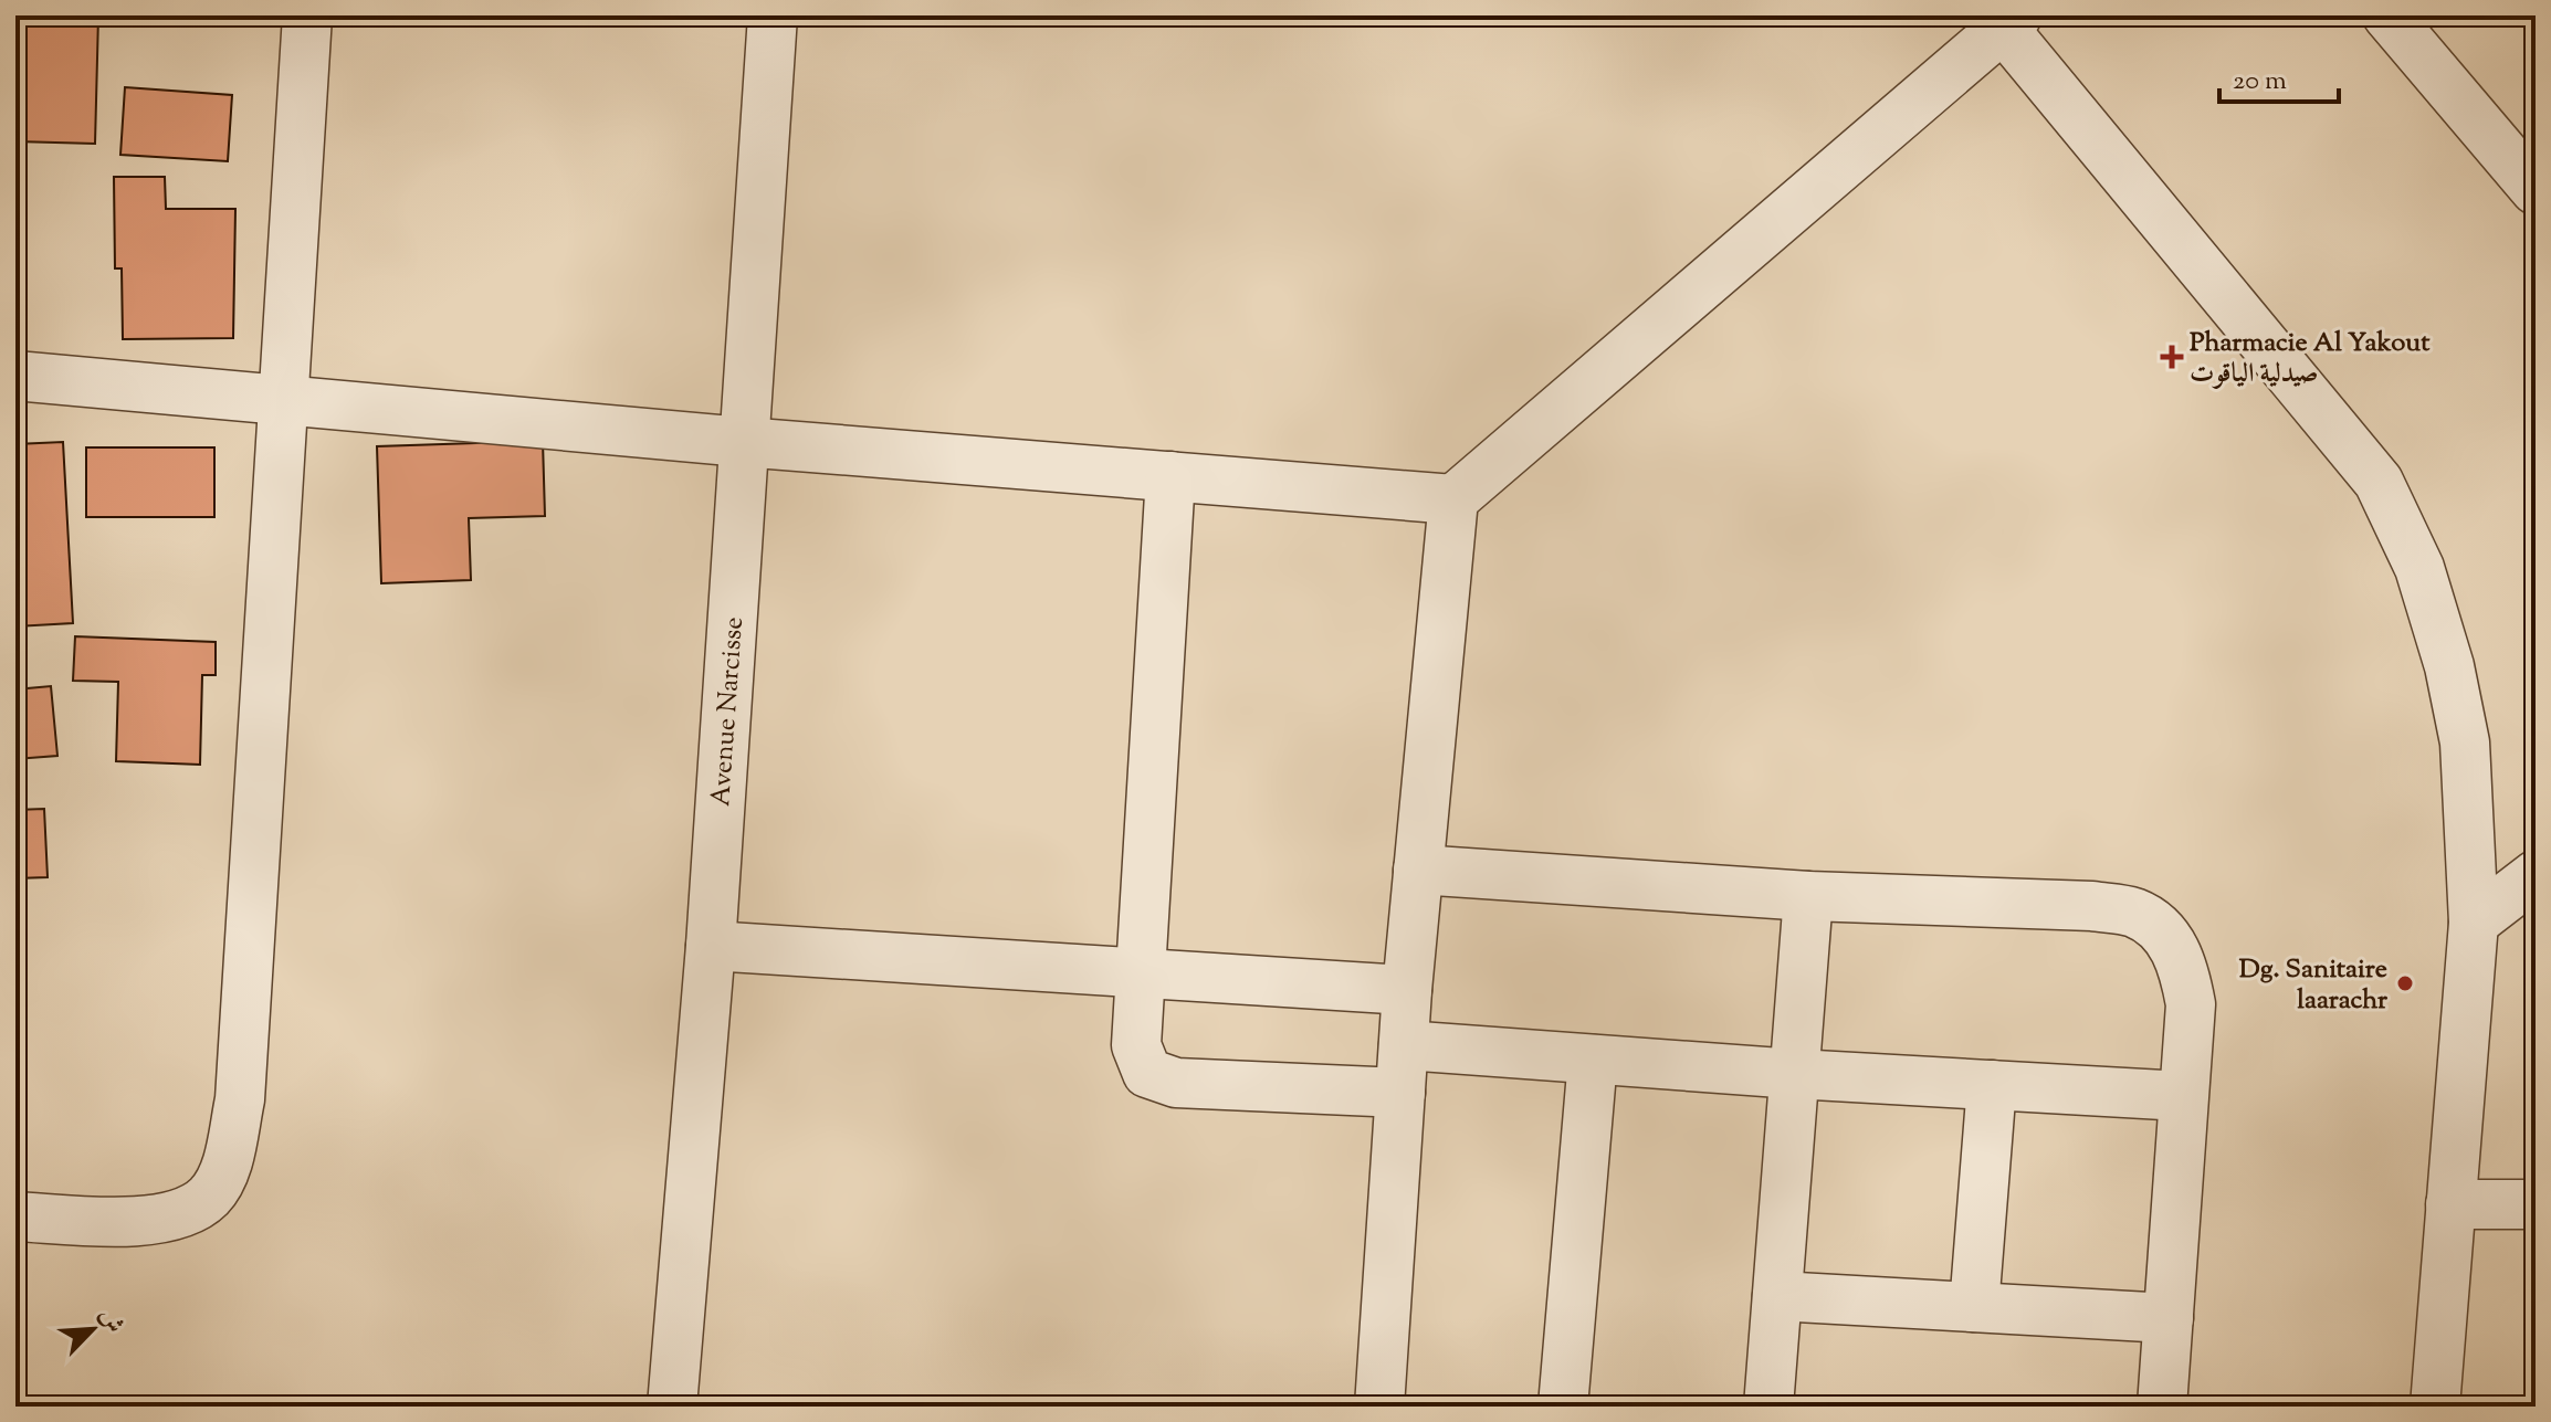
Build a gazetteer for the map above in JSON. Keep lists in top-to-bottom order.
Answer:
{
  "streets": {
    "street": ["Avenue Narcisse"]
  },
  "places": {
    "health": ["Pharmacie Al Yakout صيدلية الياقوت"],
    "other": ["Dg. Sanitaire laarachr"]
  },
  "scale_bar": "20 m",
  "north": "top right"
}
